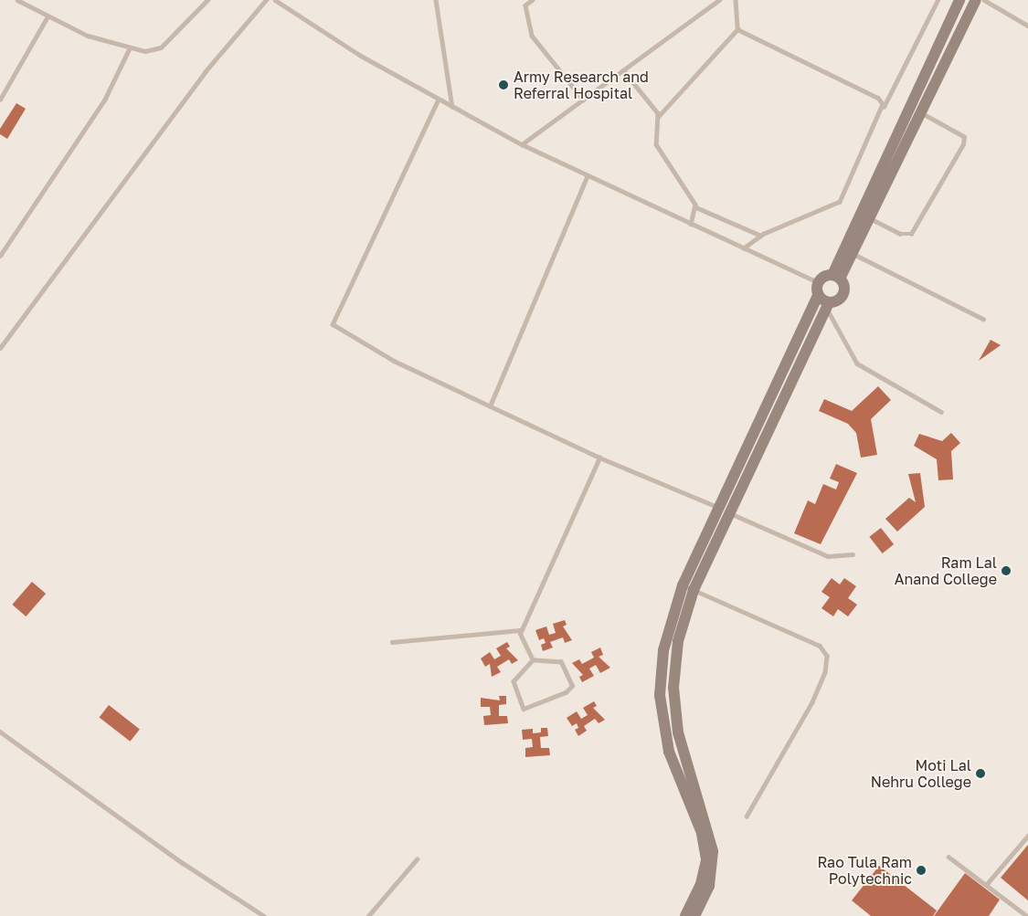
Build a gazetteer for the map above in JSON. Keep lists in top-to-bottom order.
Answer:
{
  "places": [
    "Army Research and Referral Hospital",
    "Ram Lal Anand College",
    "Moti Lal Nehru College",
    "Rao Tula Ram Polytechnic"
  ]
}
